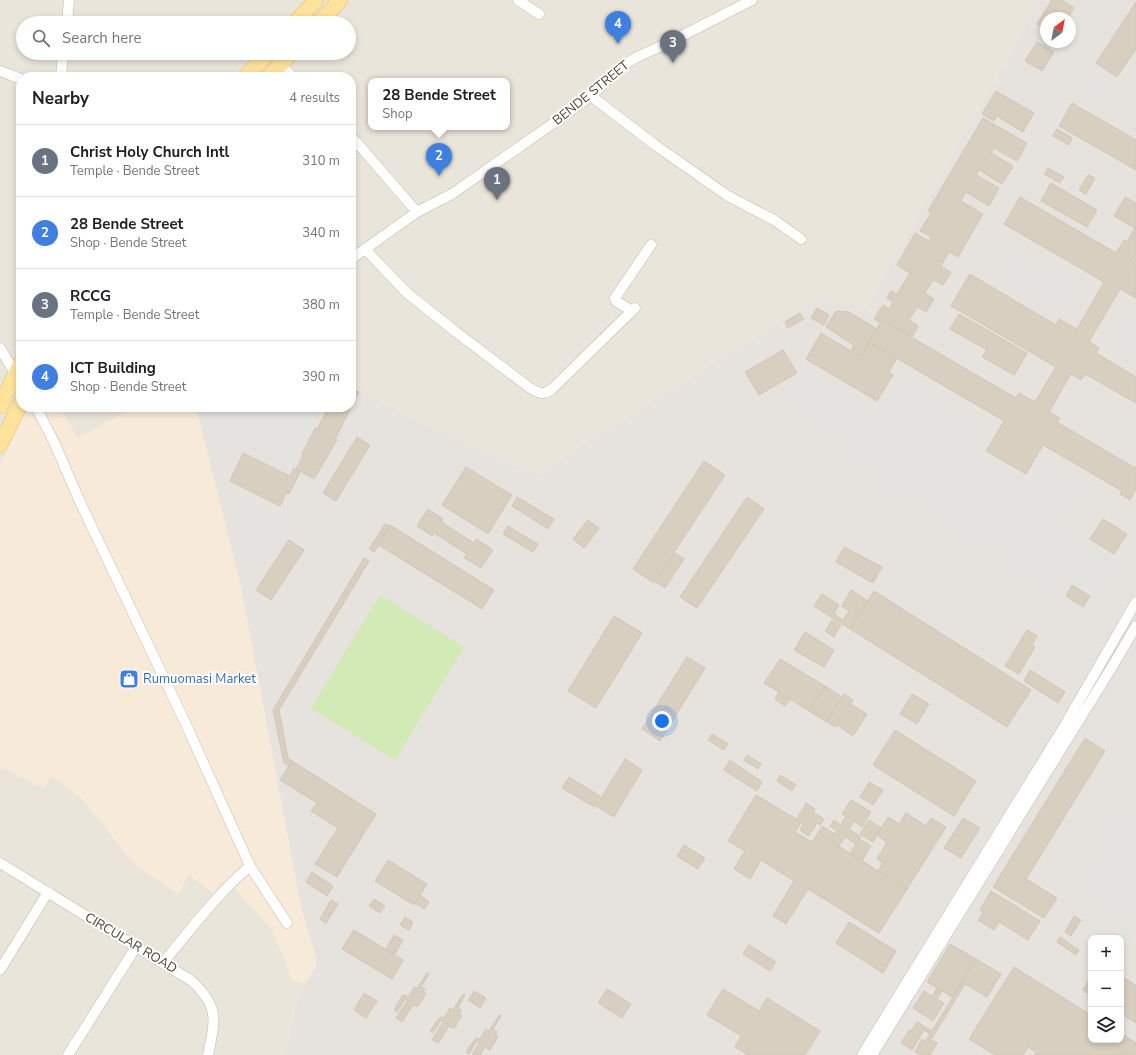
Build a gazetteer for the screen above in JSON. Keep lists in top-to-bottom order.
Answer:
{
  "streets": {
    "street": ["BENDE STREET", "CIRCULAR ROAD"]
  },
  "places": {
    "shop": ["Rumuomasi Market"]
  },
  "north": "top right",
  "page": {
    "pins": [
      "4",
      "3",
      "2",
      "1"
    ],
    "search": "Search here",
    "heading": ["Nearby", "4 results"],
    "popup": ["28 Bende Street", "Shop"],
    "list": [
      {
        "mark": "1",
        "name": "Christ Holy Church Intl",
        "note": "Temple · Bende Street",
        "value": "310 m"
      },
      {
        "mark": "2",
        "name": "28 Bende Street",
        "note": "Shop · Bende Street",
        "value": "340 m"
      },
      {
        "mark": "3",
        "name": "RCCG",
        "note": "Temple · Bende Street",
        "value": "380 m"
      },
      {
        "mark": "4",
        "name": "ICT Building",
        "note": "Shop · Bende Street",
        "value": "390 m"
      }
    ],
    "map_buttons": ["+", "−"]
  }
}
